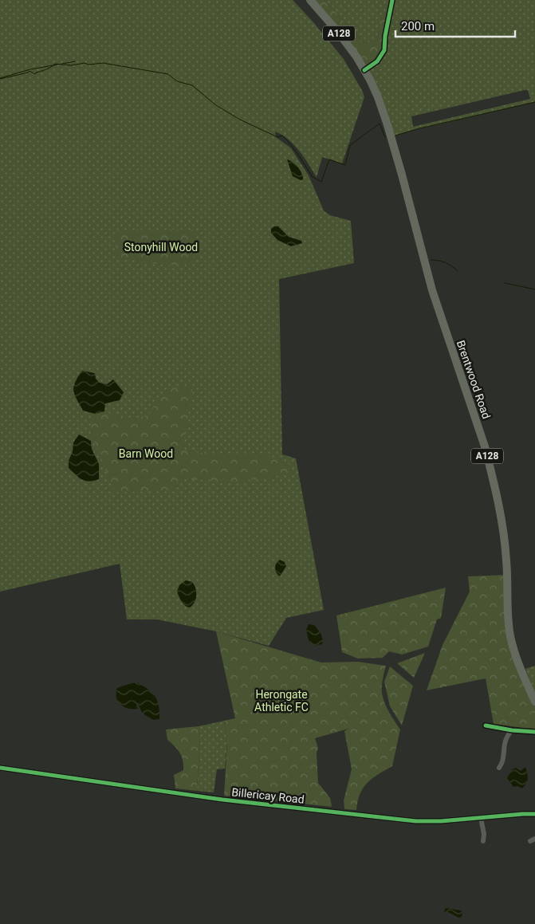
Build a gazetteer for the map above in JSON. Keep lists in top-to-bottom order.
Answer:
{
  "streets": {
    "main road": ["A128", "Brentwood Road"],
    "street": ["Billericay Road"]
  },
  "parks": ["Stonyhill Wood", "Barn Wood", "Herongate Athletic FC"],
  "scale_bar": "200 m"
}
